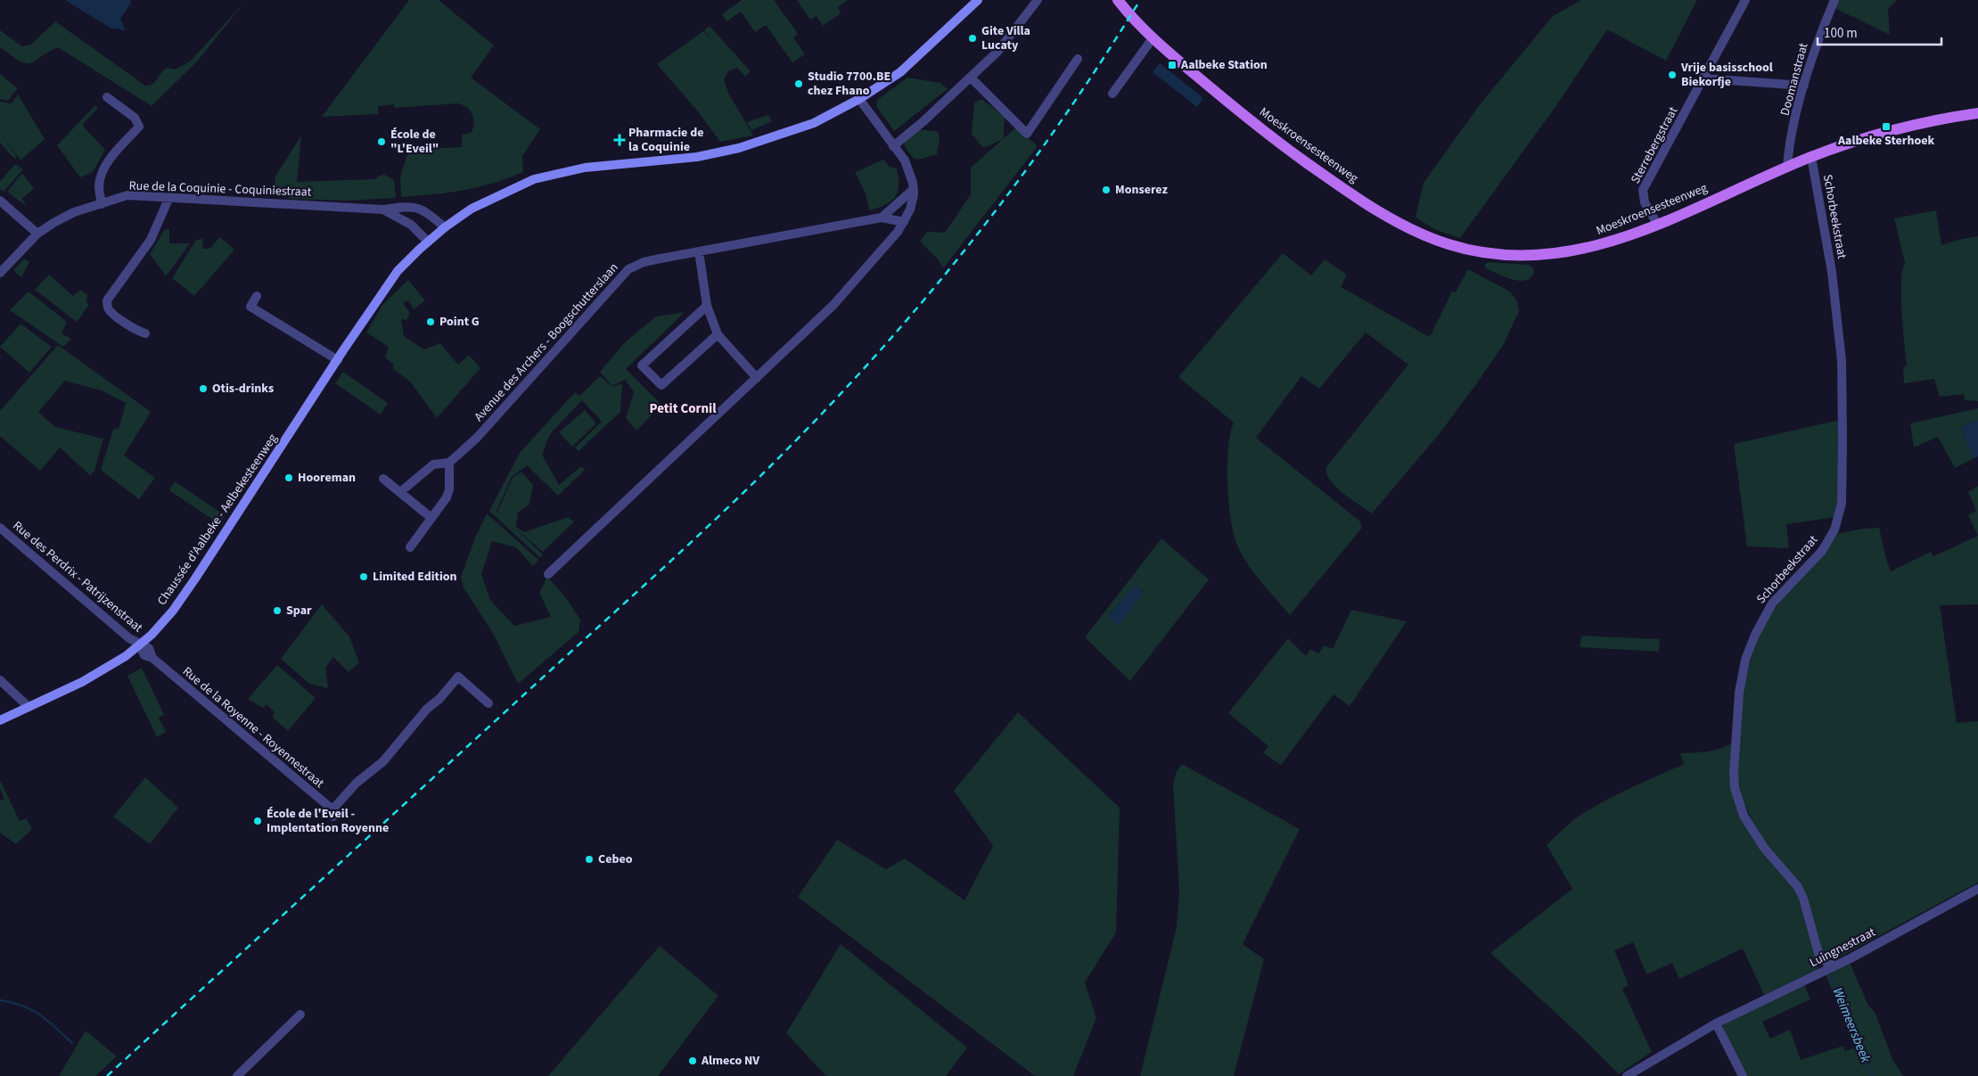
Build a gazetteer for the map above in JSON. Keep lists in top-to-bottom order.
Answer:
{
  "streets": {
    "main road": ["Moeskroensesteenweg", "Chaussée d'Aalbeke - Aelbekesteenweg"],
    "street": [
      "Doomanstraat",
      "Sterrebergstraat",
      "Rue de la Coquinie - Coquiniestraat",
      "Schorbeekstraat",
      "Avenue des Archers - Boogschutterslaan",
      "Rue des Perdrix - Patrijzenstraat",
      "Rue de la Royenne - Royennestraat",
      "Luingnestraat"
    ]
  },
  "crossings": [
    ["Doomanstraat", "Moeskroensesteenweg"],
    ["Moeskroensesteenweg", "Sterrebergstraat"],
    ["Moeskroensesteenweg", "Schorbeekstraat"],
    ["Rue de la Coquinie - Coquiniestraat", "Chaussée d'Aalbeke - Aelbekesteenweg"],
    ["Schorbeekstraat", "Luingnestraat"],
    ["Chaussée d'Aalbeke - Aelbekesteenweg", "Rue des Perdrix - Patrijzenstraat"],
    ["Chaussée d'Aalbeke - Aelbekesteenweg", "Rue de la Royenne - Royennestraat"],
    ["Rue des Perdrix - Patrijzenstraat", "Rue de la Royenne - Royennestraat"]
  ],
  "districts": ["Petit Cornil"],
  "water": ["Weimeersbeek"],
  "places": {
    "other": [
      "Gite Villa Lucaty",
      "Vrije basisschool Biekorfje",
      "Studio 7700.BE chez Fhano",
      "École de \"L'Eveil\"",
      "Monserez",
      "Point G",
      "Otis-drinks",
      "Hooreman",
      "Limited Edition",
      "Spar",
      "École de l'Eveil - Implentation Royenne",
      "Cebeo",
      "Almeco NV"
    ],
    "transit": ["Aalbeke Station", "Aalbeke Sterhoek"],
    "health": ["Pharmacie de la Coquinie"]
  },
  "scale_bar": "100 m"
}
